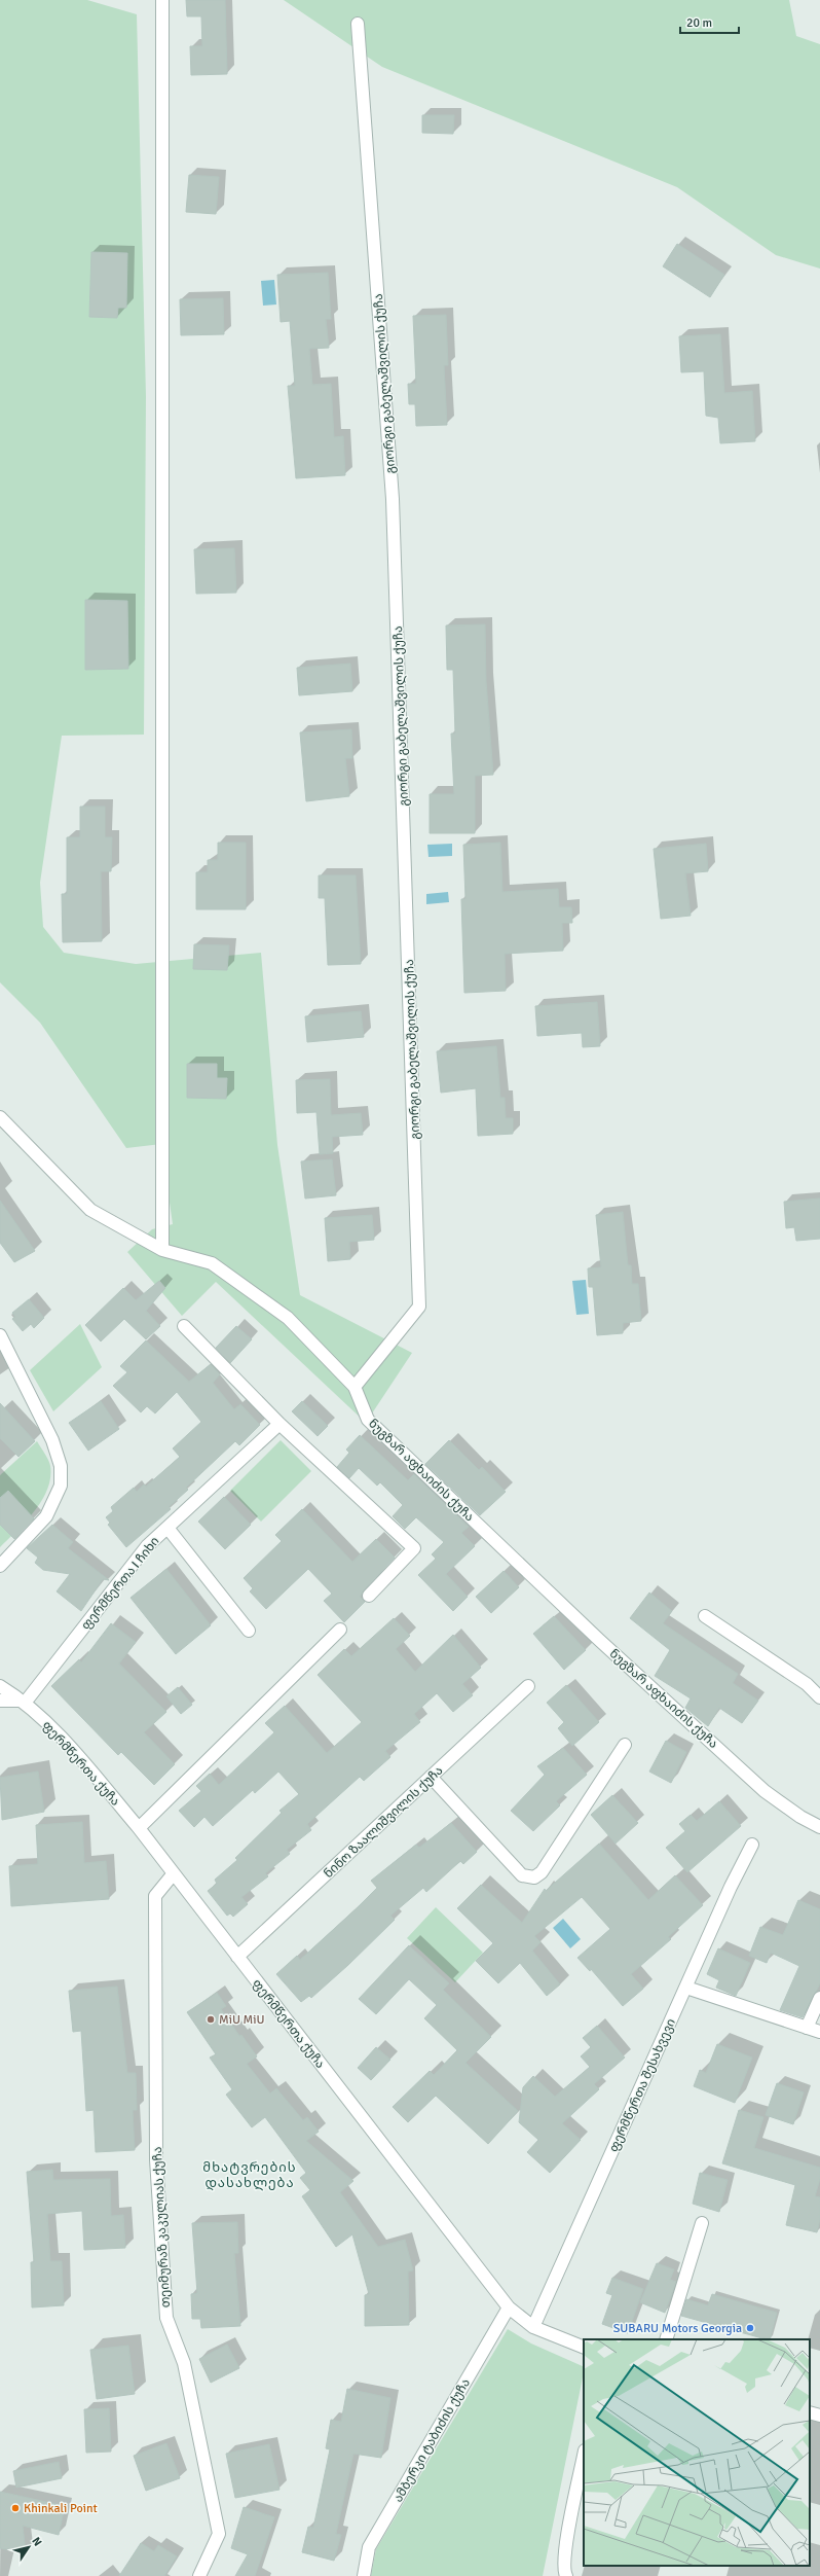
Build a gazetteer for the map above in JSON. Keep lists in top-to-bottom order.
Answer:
{
  "streets": {
    "street": [
      "გიორგი გაბელაშვილის ქუჩა",
      "ნუგზარ აფხაიძის ქუჩა",
      "ფერმწერთა I ჩიხი",
      "ფერმწერთა ქუჩა",
      "ნინო ზაალიშვილის ქუჩა",
      "ფერმწერთა შესახვევი",
      "თეიმურაზ კაკულიას ქუჩა",
      "ამბერკი ტაბიძის ქუჩა"
    ]
  },
  "crossings": [
    ["გიორგი გაბელაშვილის ქუჩა", "ნუგზარ აფხაიძის ქუჩა"],
    ["ფერმწერთა I ჩიხი", "ფერმწერთა ქუჩა"],
    ["ფერმწერთა ქუჩა", "ნინო ზაალიშვილის ქუჩა"],
    ["ფერმწერთა ქუჩა", "ფერმწერთა შესახვევი"],
    ["ფერმწერთა ქუჩა", "თეიმურაზ კაკულიას ქუჩა"],
    ["ფერმწერთა ქუჩა", "ამბერკი ტაბიძის ქუჩა"]
  ],
  "districts": ["მხატვრების დასახლება"],
  "places": ["MiU MiU", "SUBARU Motors Georgia", "Khinkali Point"],
  "scale_bar": "20 m",
  "north": "top right"
}
